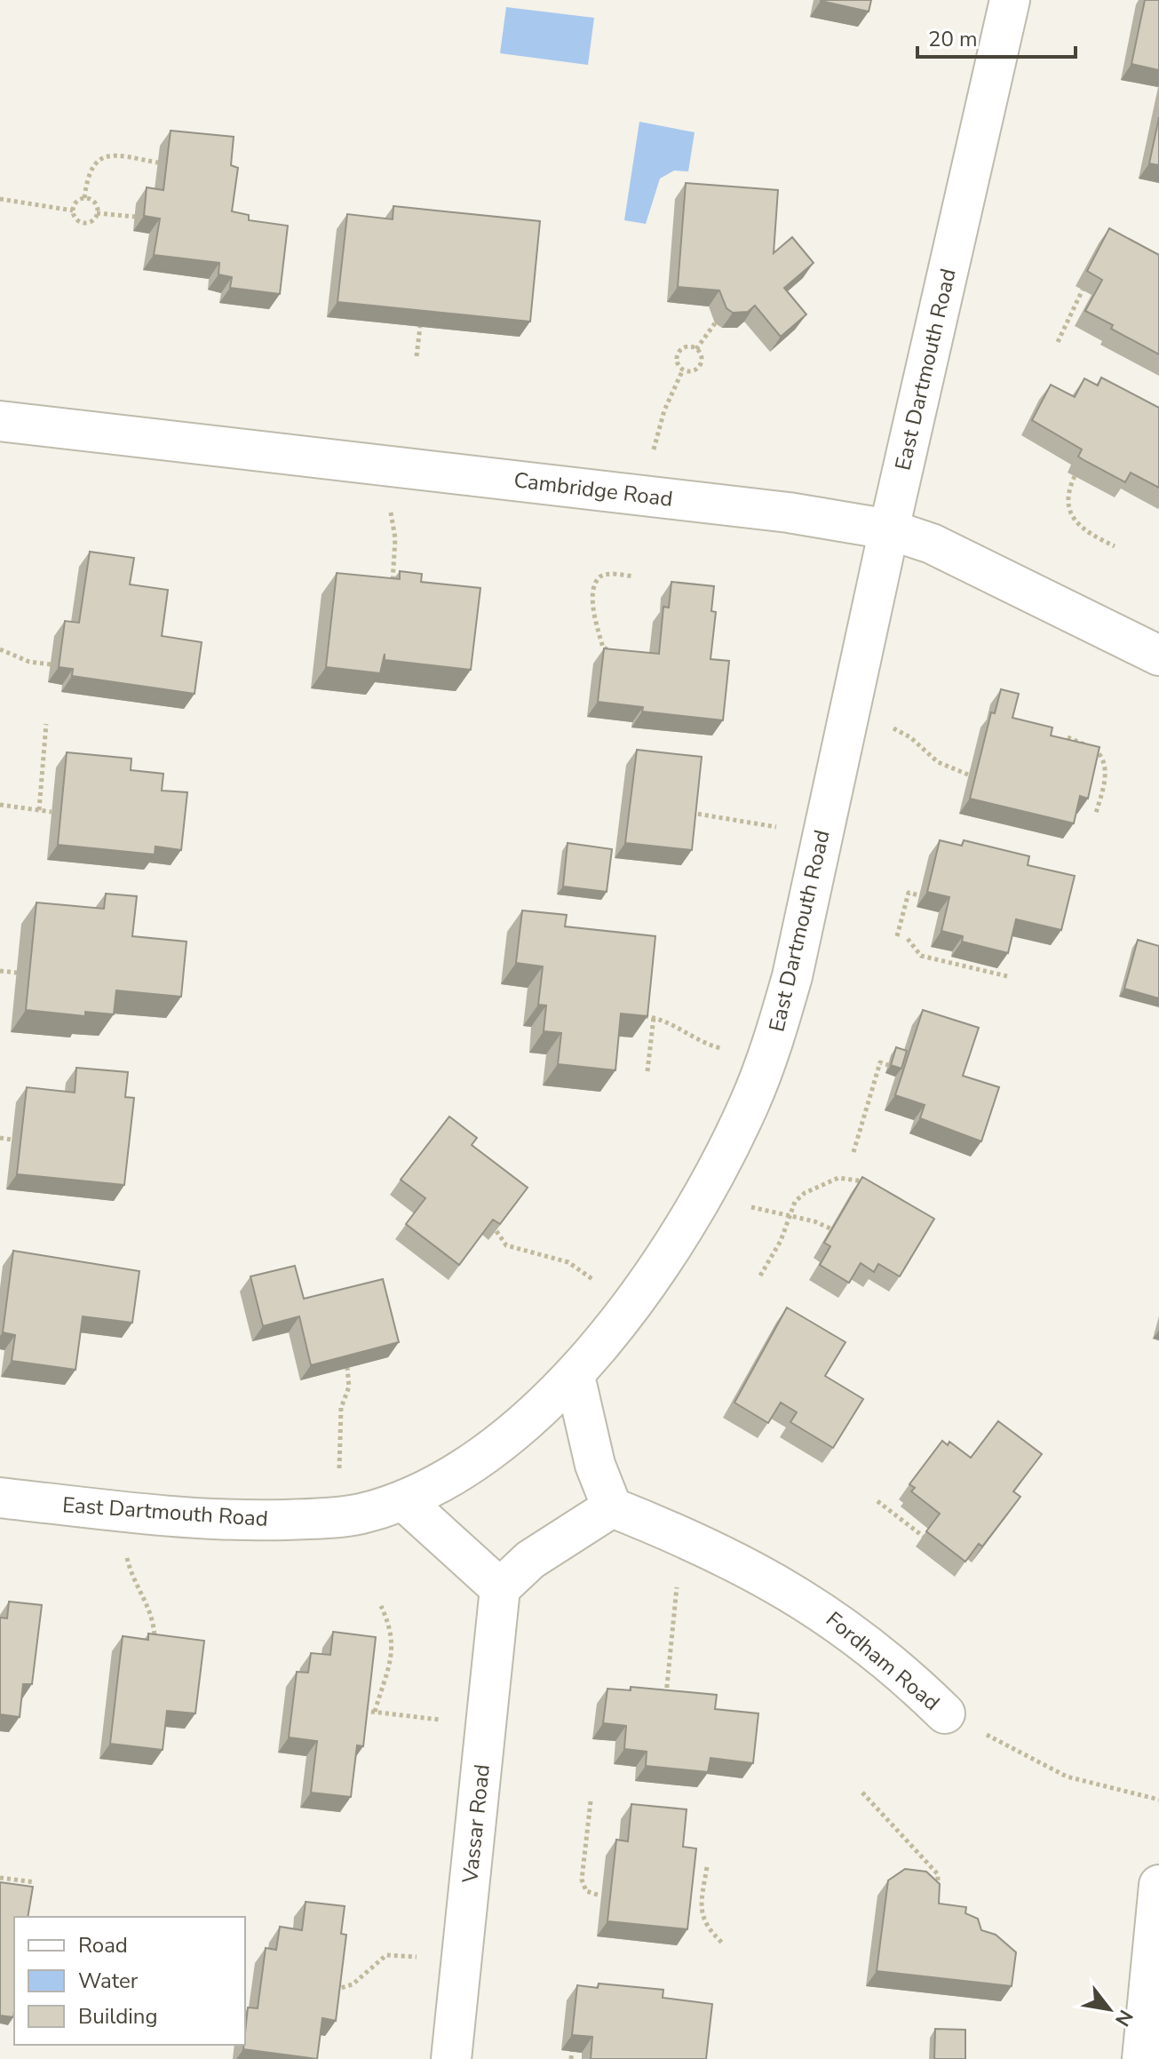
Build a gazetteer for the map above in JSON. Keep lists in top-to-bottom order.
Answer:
{
  "streets": {
    "street": [
      "East Dartmouth Road",
      "Cambridge Road",
      "Fordham Road",
      "Vassar Road"
    ]
  },
  "crossings": [
    ["East Dartmouth Road", "Cambridge Road"]
  ],
  "legend": ["Road", "Water", "Building"],
  "scale_bar": "20 m",
  "north": "bottom right"
}
